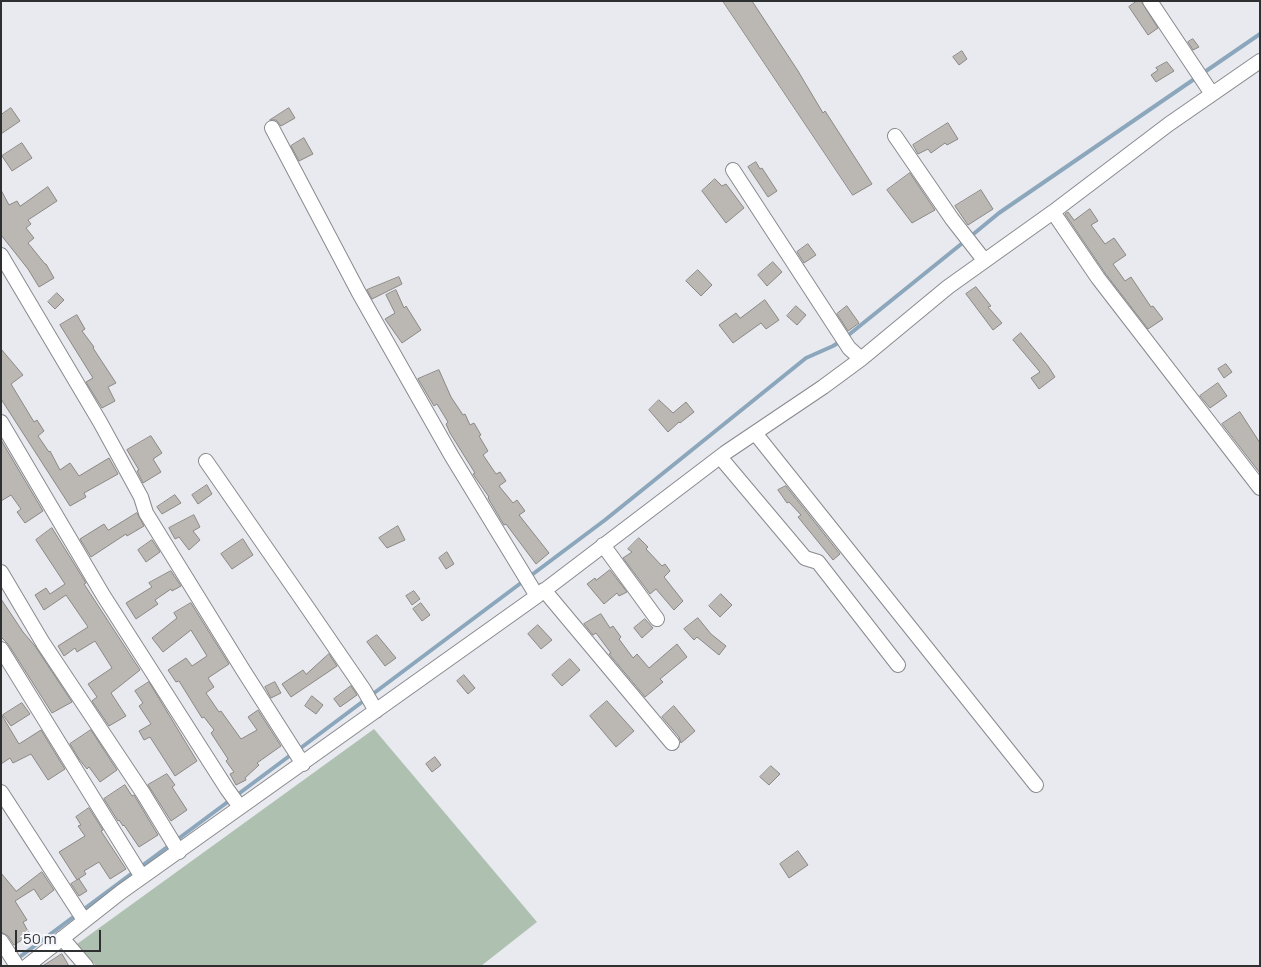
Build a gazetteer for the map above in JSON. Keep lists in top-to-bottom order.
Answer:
{
  "scale_bar": "50 m"
}
